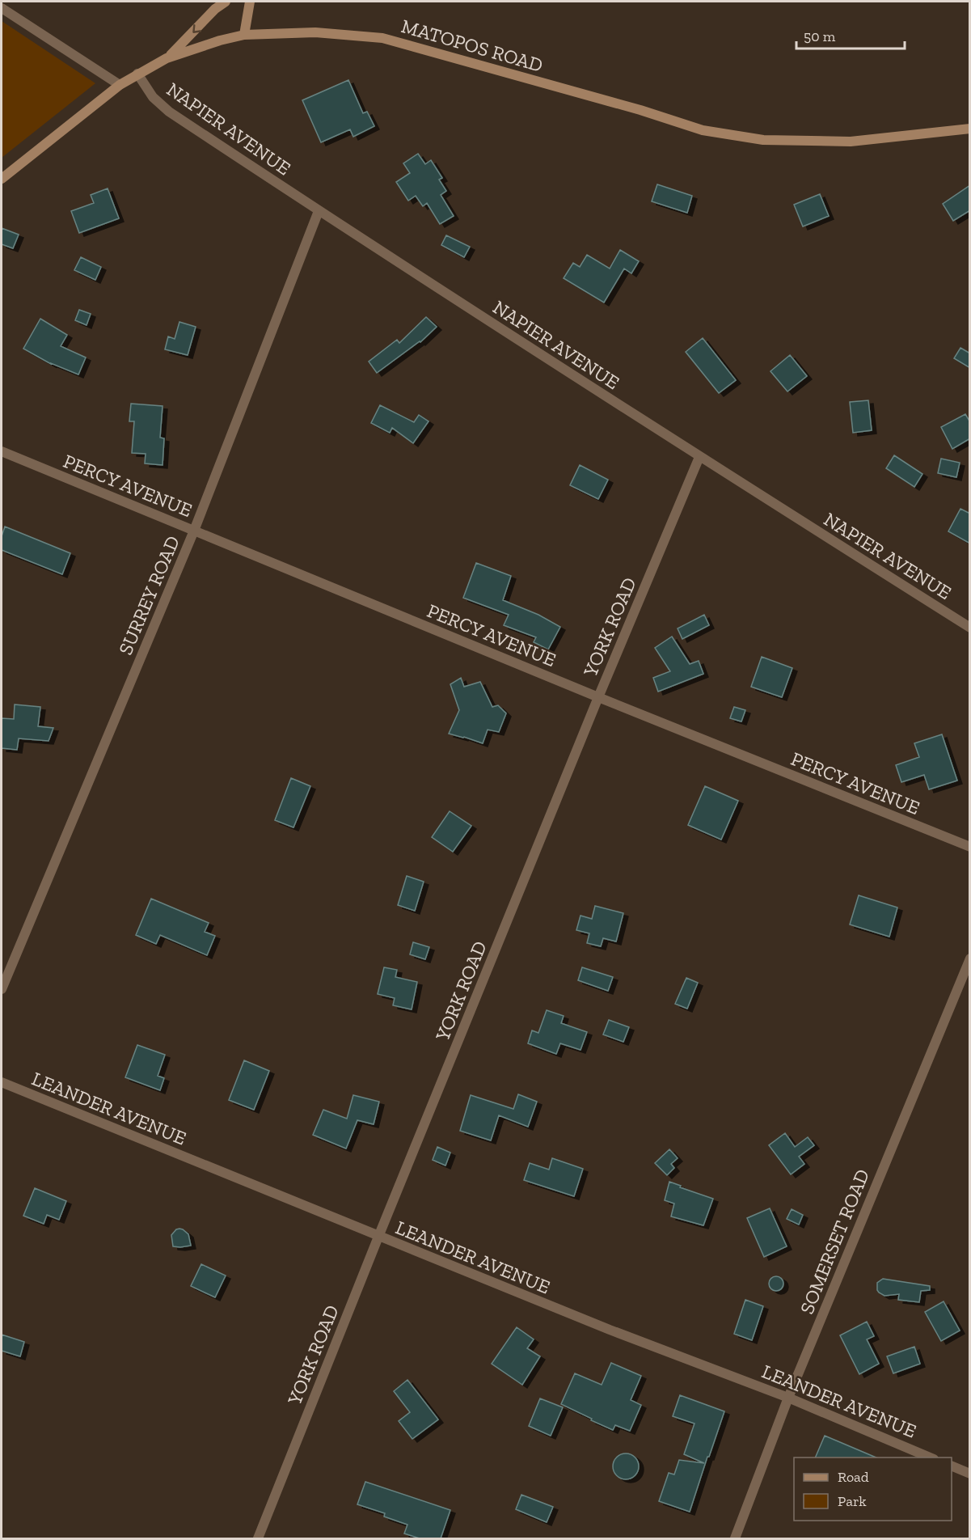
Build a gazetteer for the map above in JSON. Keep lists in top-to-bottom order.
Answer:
{
  "streets": {
    "main road": ["MATOPOS ROAD"],
    "street": [
      "NAPIER AVENUE",
      "PERCY AVENUE",
      "SURREY ROAD",
      "YORK ROAD",
      "LEANDER AVENUE",
      "SOMERSET ROAD"
    ]
  },
  "crossings": [
    ["MATOPOS ROAD", "NAPIER AVENUE"],
    ["NAPIER AVENUE", "SURREY ROAD"],
    ["NAPIER AVENUE", "YORK ROAD"],
    ["PERCY AVENUE", "SURREY ROAD"],
    ["PERCY AVENUE", "YORK ROAD"],
    ["YORK ROAD", "LEANDER AVENUE"],
    ["LEANDER AVENUE", "SOMERSET ROAD"]
  ],
  "legend": ["Road", "Park"],
  "scale_bar": "50 m"
}
